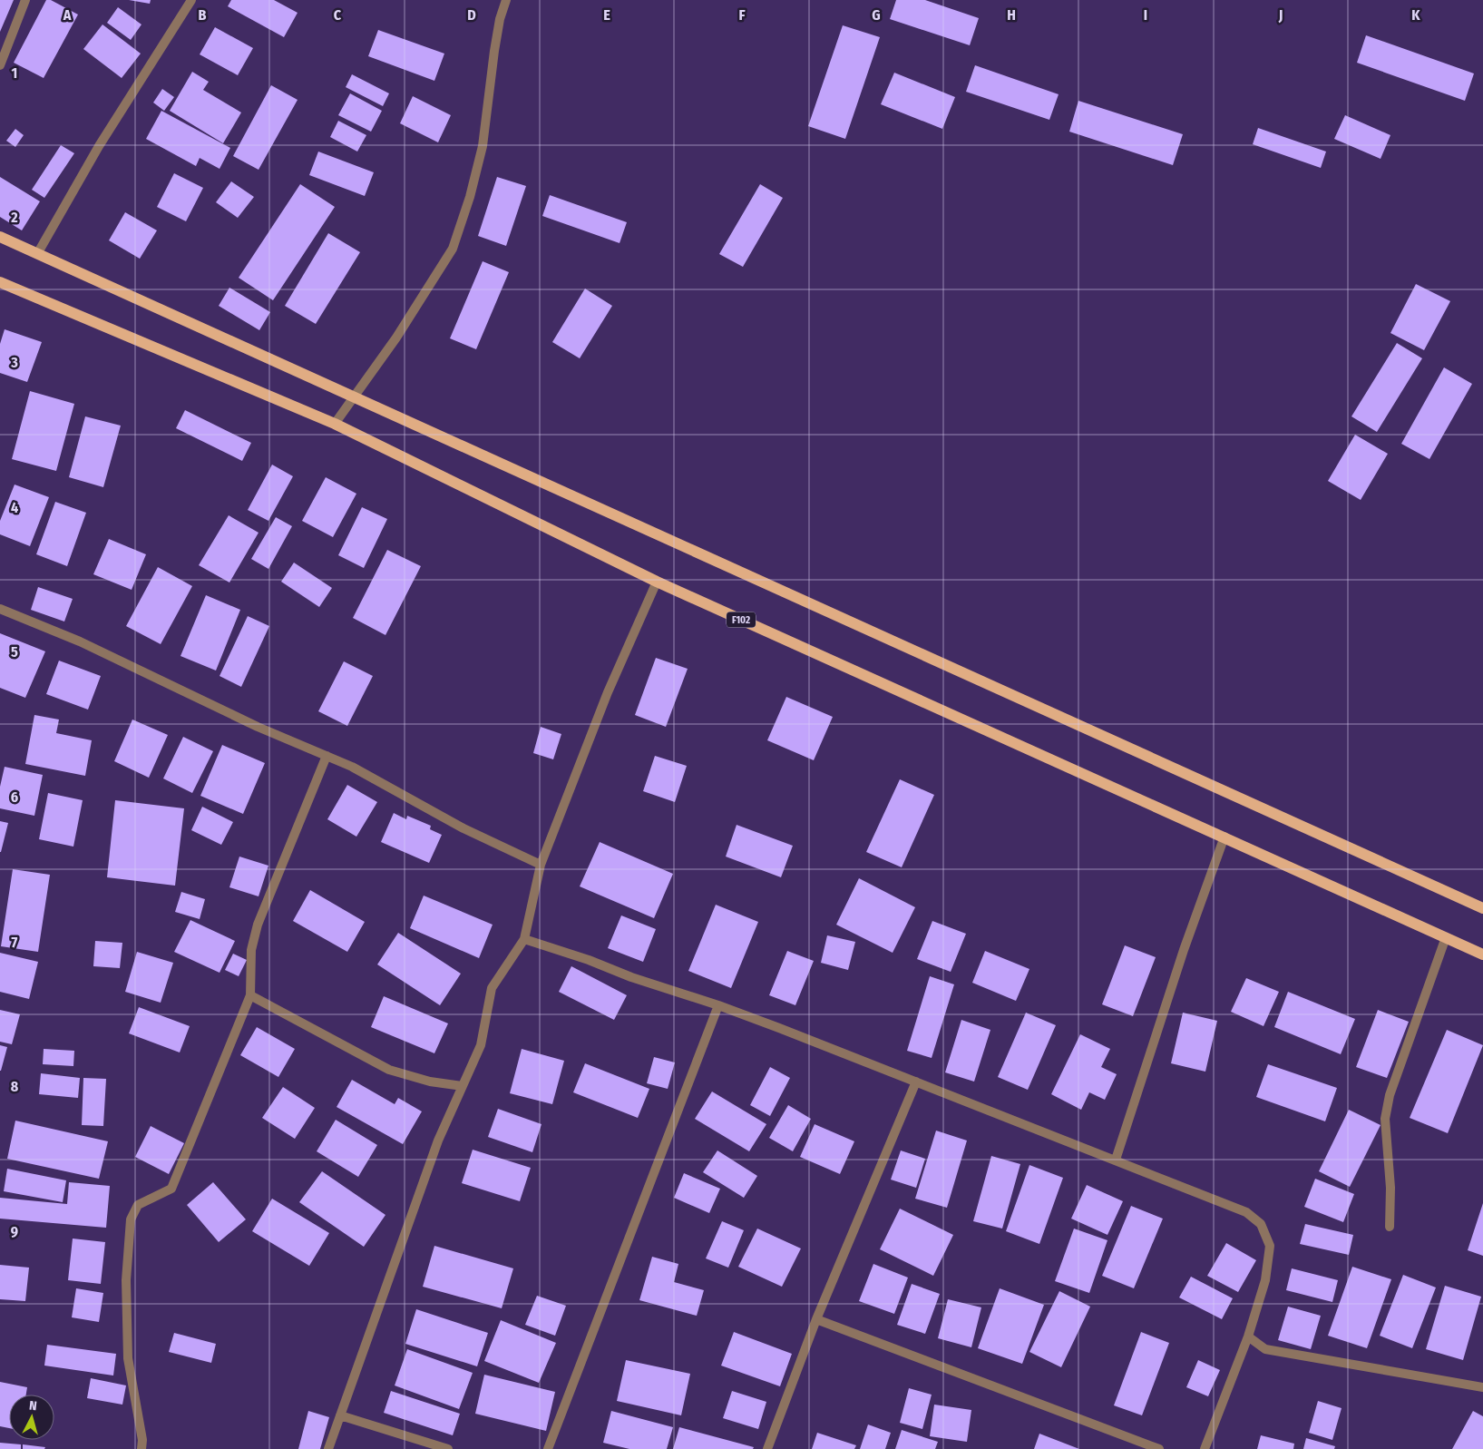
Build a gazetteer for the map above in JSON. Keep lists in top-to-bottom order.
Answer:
{
  "streets": {
    "main road": ["F102"]
  },
  "north": "top",
  "grid": {
    "columns": [
      "A",
      "B",
      "C",
      "D",
      "E",
      "F",
      "G",
      "H",
      "I",
      "J",
      "K"
    ],
    "rows": [
      "1",
      "2",
      "3",
      "4",
      "5",
      "6",
      "7",
      "8",
      "9"
    ]
  }
}
